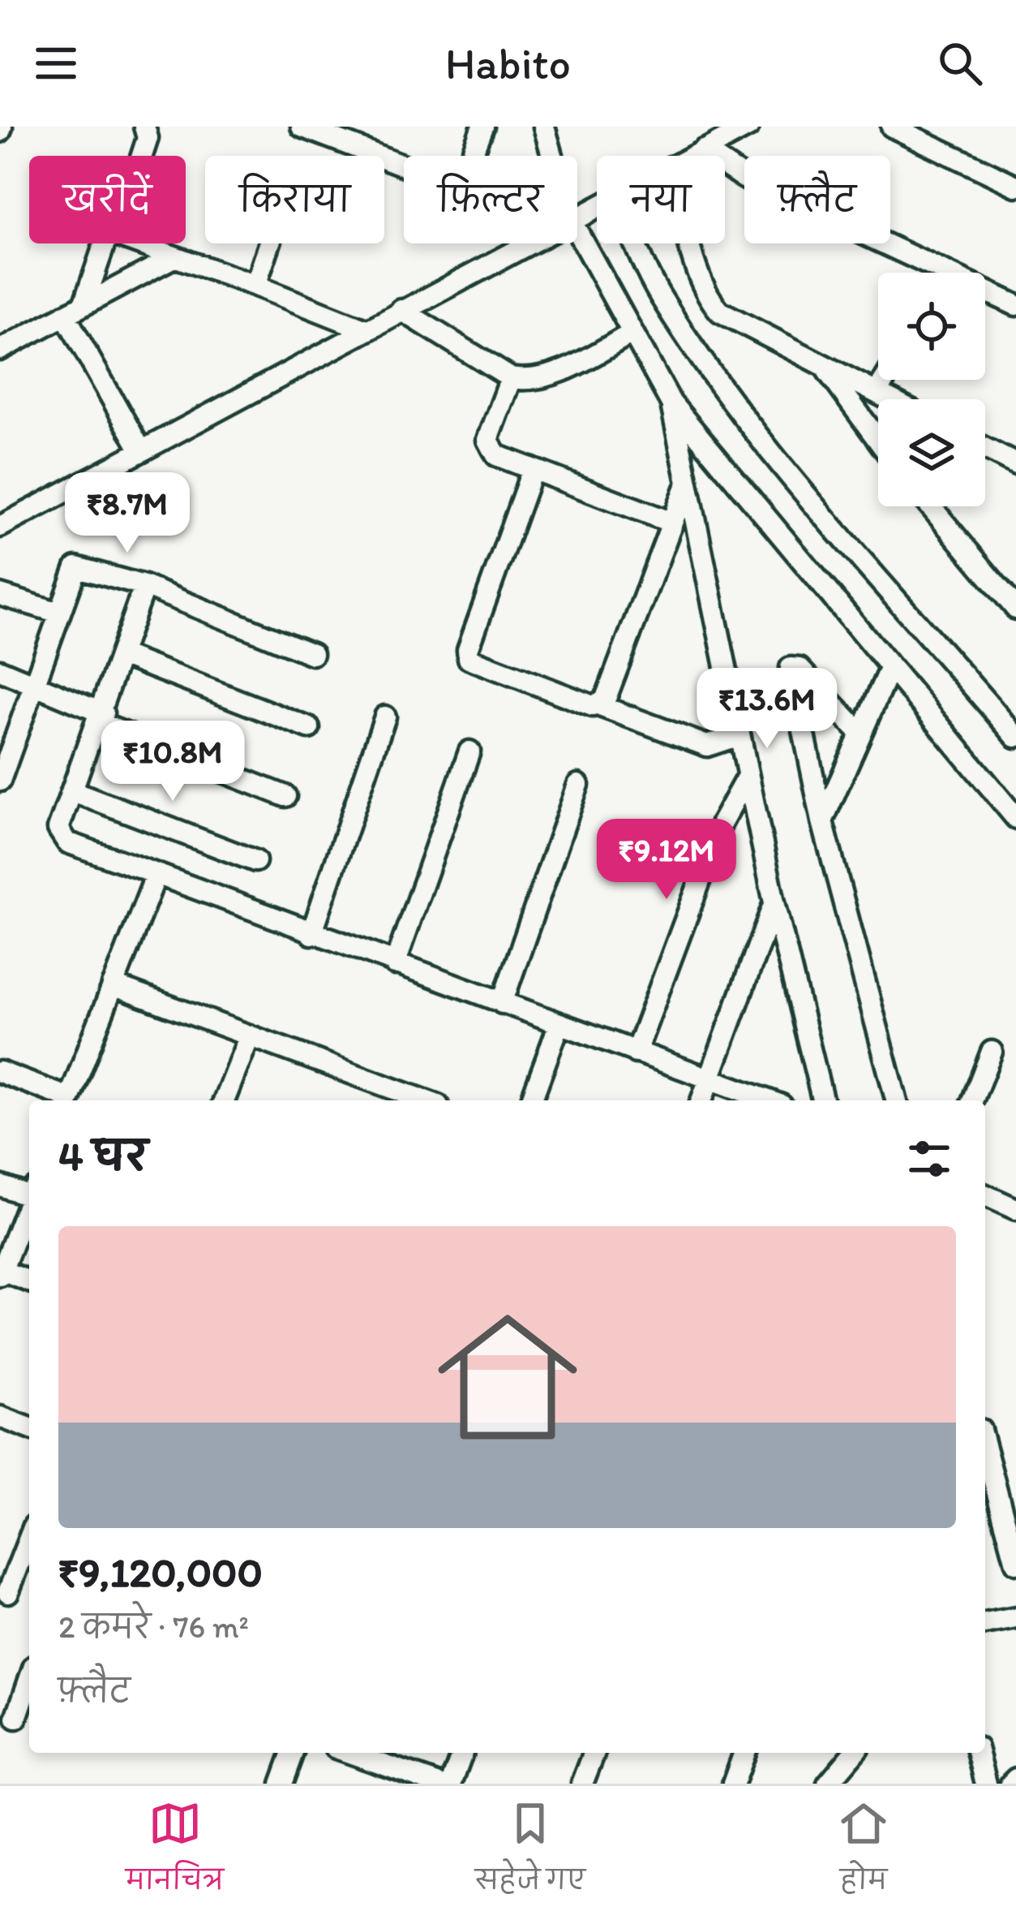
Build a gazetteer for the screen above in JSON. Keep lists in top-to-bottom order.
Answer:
{
  "page": {
    "header": "Habito",
    "chip": [
      "खरीदें",
      "किराया",
      "फ़िल्टर",
      "नया",
      "फ़्लैट"
    ],
    "price": [
      "₹8.7M",
      "₹13.6M",
      "₹10.8M",
      "₹9.12M"
    ],
    "heading": "4 घर",
    "list": [
      {
        "name": "₹9,120,000",
        "note": "2 कमरे · 76 m² · फ़्लैट"
      }
    ],
    "tabs": ["मानचित्र", "सहेजे गए", "होम"]
  }
}
